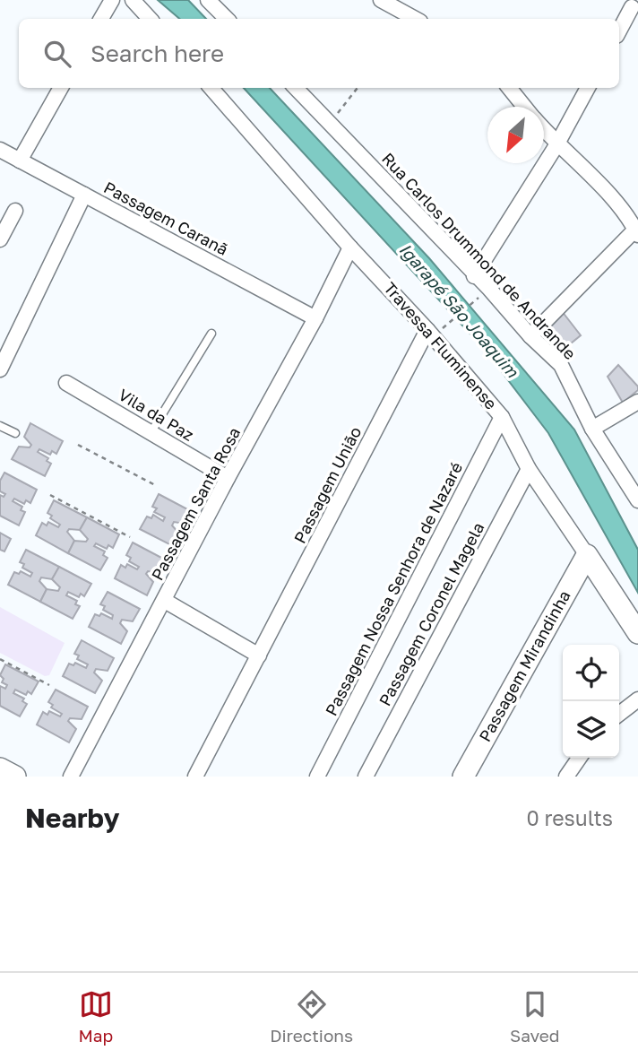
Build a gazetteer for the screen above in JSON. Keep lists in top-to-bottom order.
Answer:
{
  "streets": {
    "street": [
      "Passagem Caranã",
      "Rua Carlos Drummond de Andrande",
      "Travessa Fluminense",
      "Vila da Paz",
      "Passagem União",
      "Passagem Santa Rosa",
      "Passagem Nossa Senhora de Nazaré",
      "Passagem Coronel Magela",
      "Passagem Mirandinha"
    ]
  },
  "crossings": [
    ["Passagem Caranã", "Passagem Santa Rosa"],
    ["Travessa Fluminense", "Passagem União"],
    ["Travessa Fluminense", "Passagem Santa Rosa"],
    ["Travessa Fluminense", "Passagem Nossa Senhora de Nazaré"],
    ["Travessa Fluminense", "Passagem Coronel Magela"],
    ["Travessa Fluminense", "Passagem Mirandinha"],
    ["Vila da Paz", "Passagem Santa Rosa"]
  ],
  "water": ["Igarapé São Joaquim"],
  "north": "bottom left",
  "page": {
    "search": "Search here",
    "heading": ["Nearby", "0 results"],
    "nav": ["Map", "Directions", "Saved"]
  }
}
